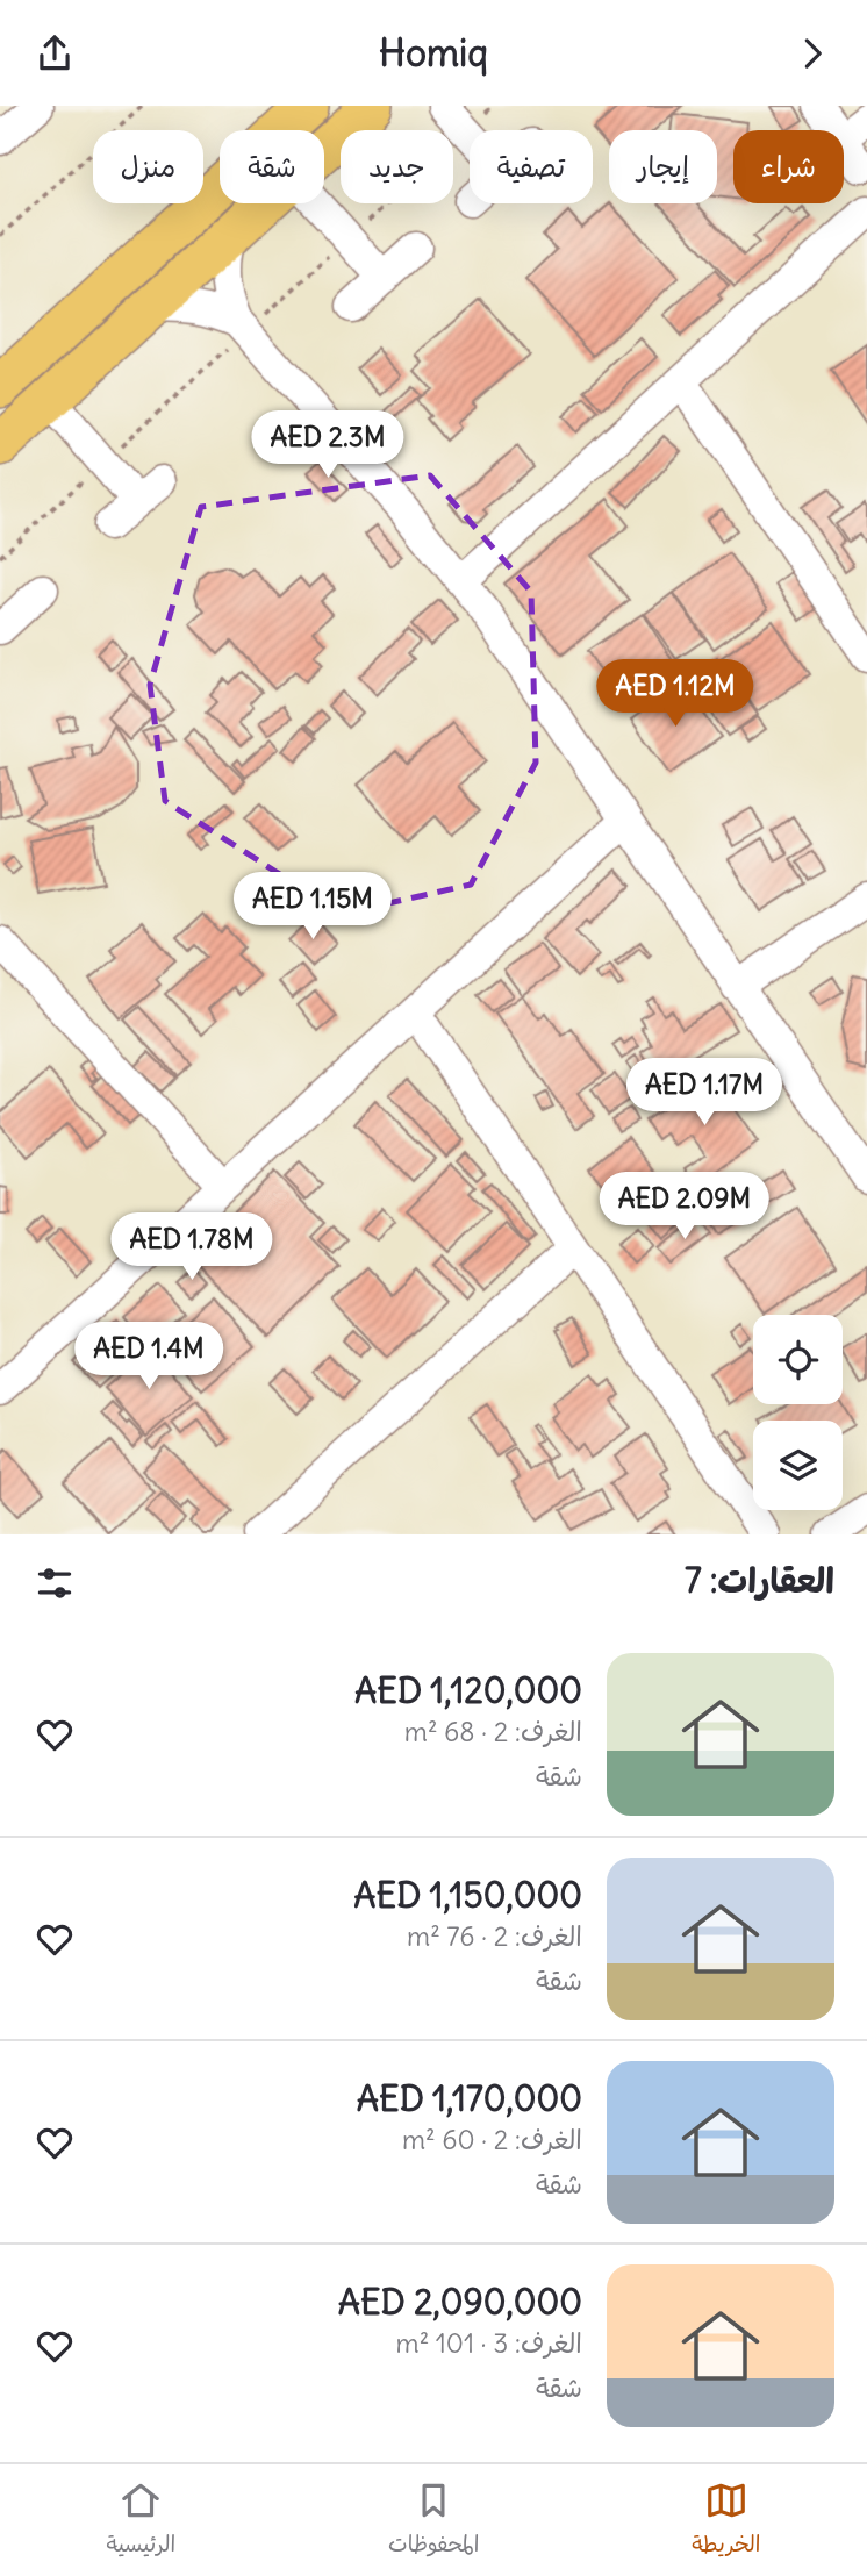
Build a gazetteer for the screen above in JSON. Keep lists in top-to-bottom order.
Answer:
{
  "page": {
    "header": "Homiq",
    "chip": [
      "شراء",
      "إيجار",
      "تصفية",
      "جديد",
      "شقة",
      "منزل"
    ],
    "price": [
      "AED 2.3M",
      "AED 1.12M",
      "AED 1.15M",
      "AED 1.17M",
      "AED 2.09M",
      "AED 1.78M",
      "AED 1.4M"
    ],
    "heading": "العقارات: 7",
    "list": [
      {
        "name": "AED 1,120,000",
        "note": "الغرف: 2 · 68 m² · شقة"
      },
      {
        "name": "AED 1,150,000",
        "note": "الغرف: 2 · 76 m² · شقة"
      },
      {
        "name": "AED 1,170,000",
        "note": "الغرف: 2 · 60 m² · شقة"
      },
      {
        "name": "AED 2,090,000",
        "note": "الغرف: 3 · 101 m² · شقة"
      }
    ],
    "tabs": ["الخريطة", "المحفوظات", "الرئيسية"]
  }
}
